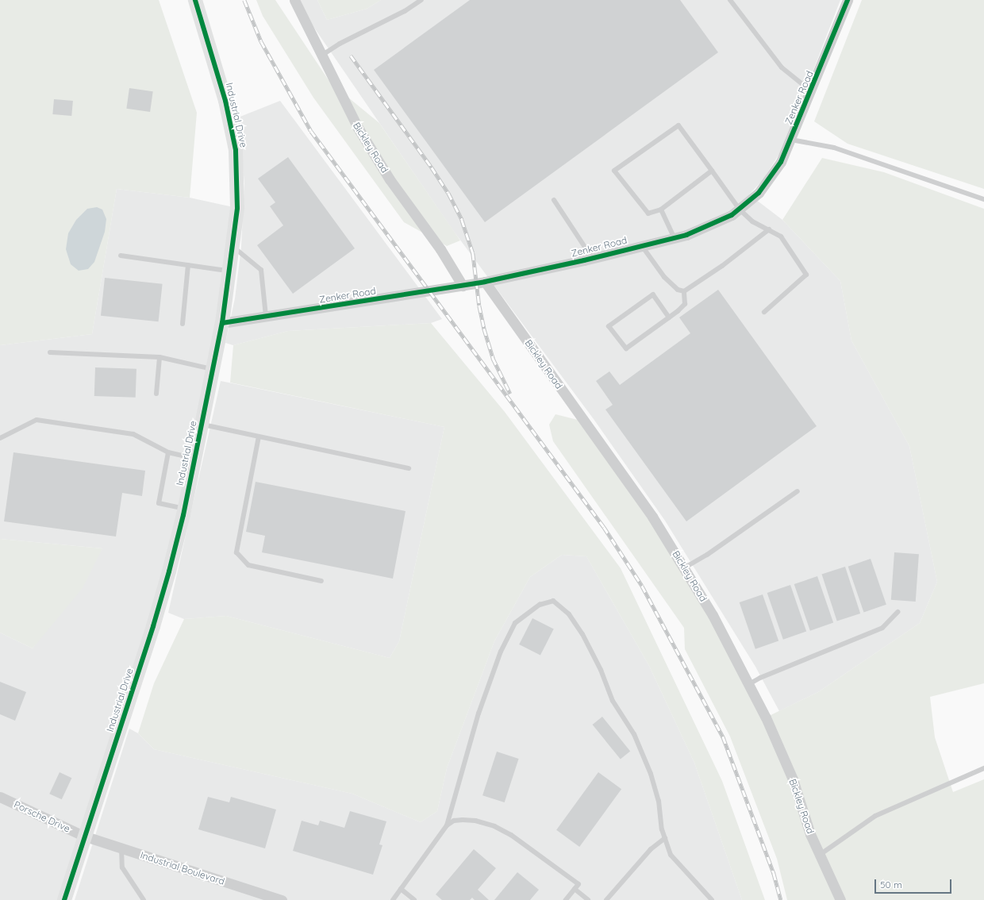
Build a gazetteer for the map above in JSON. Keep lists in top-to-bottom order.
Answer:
{
  "streets": {
    "street": [
      "Zenker Road",
      "Industrial Drive",
      "Bickley Road",
      "Porsche Drive",
      "Industrial Boulevard"
    ]
  },
  "crossings": [
    ["Zenker Road", "Industrial Drive"],
    ["Zenker Road", "Bickley Road"],
    ["Industrial Drive", "Porsche Drive"],
    ["Industrial Drive", "Industrial Boulevard"],
    ["Porsche Drive", "Industrial Boulevard"]
  ],
  "scale_bar": "50 m"
}
